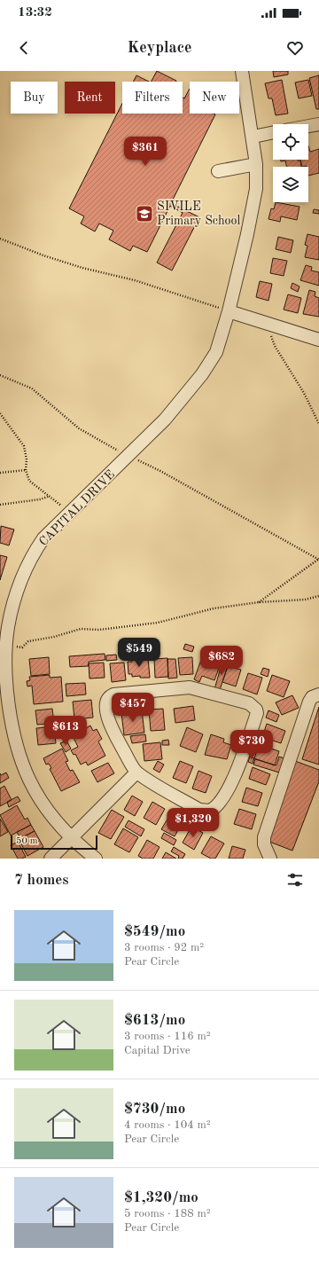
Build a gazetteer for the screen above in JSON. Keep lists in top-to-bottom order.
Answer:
{
  "streets": {
    "street": ["CAPITAL DRIVE"]
  },
  "places": {
    "school or university": ["SIVILE Primary School"]
  },
  "scale_bar": "50 m",
  "page": {
    "status": "13:32",
    "header": "Keyplace",
    "chip": [
      "Buy",
      "Rent",
      "Filters",
      "New"
    ],
    "price": [
      "$361",
      "$549",
      "$682",
      "$457",
      "$613",
      "$730",
      "$1,320"
    ],
    "scale": "50 m",
    "heading": "7 homes",
    "list": [
      {
        "name": "$549/mo",
        "note": "3 rooms · 92 m² · Pear Circle"
      },
      {
        "name": "$613/mo",
        "note": "3 rooms · 116 m² · Capital Drive"
      },
      {
        "name": "$730/mo",
        "note": "4 rooms · 104 m² · Pear Circle"
      },
      {
        "name": "$1,320/mo",
        "note": "5 rooms · 188 m² · Pear Circle"
      }
    ]
  }
}
